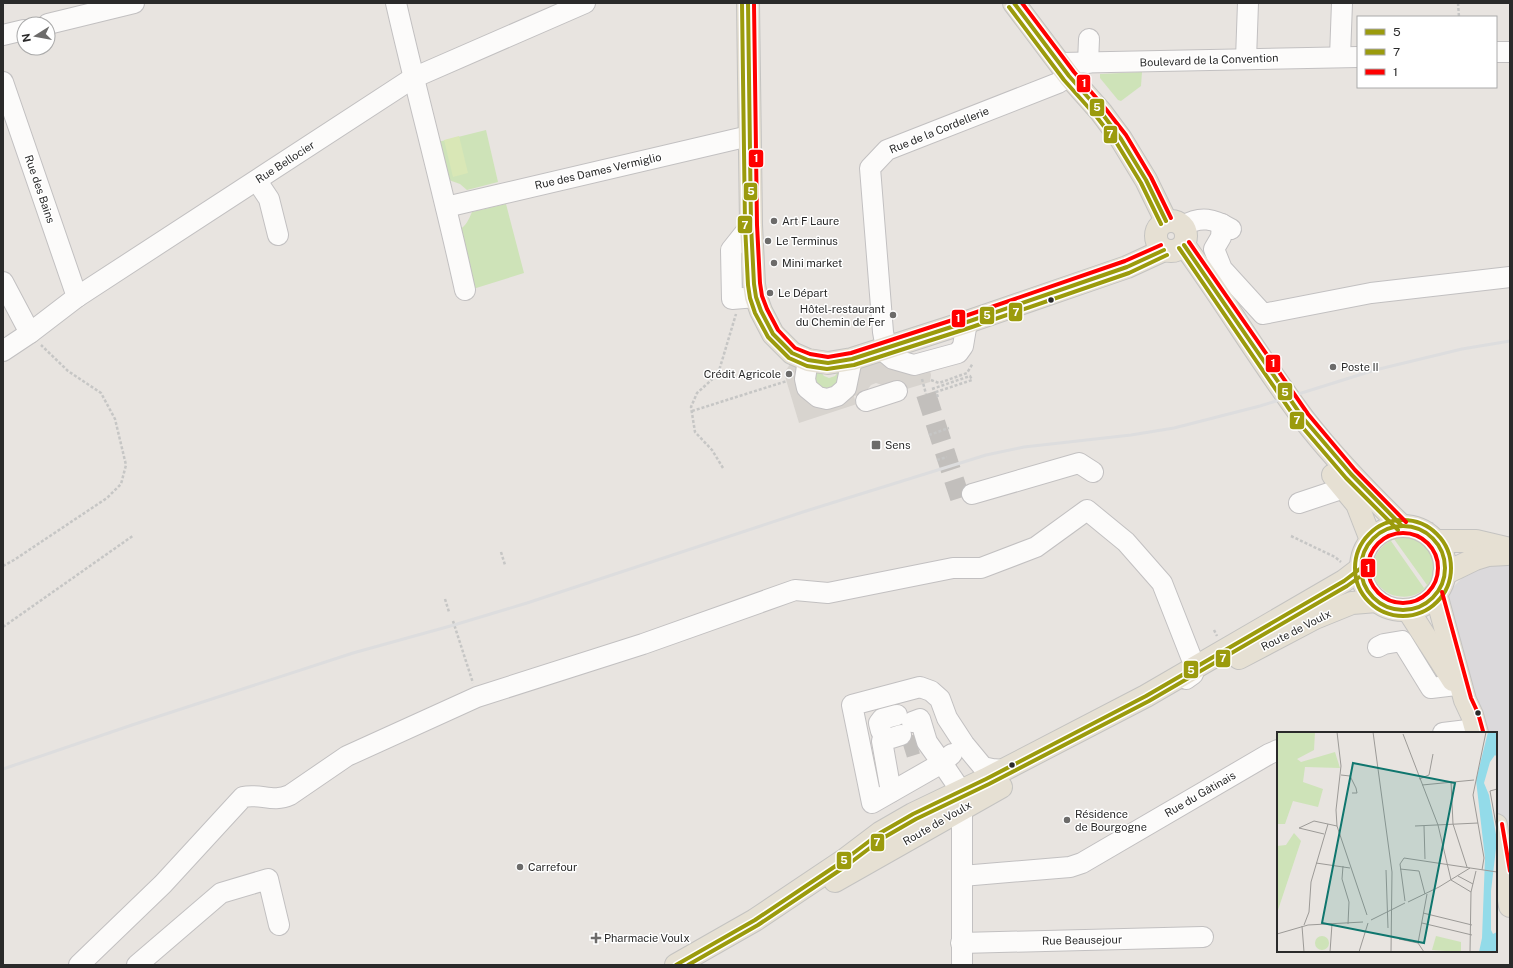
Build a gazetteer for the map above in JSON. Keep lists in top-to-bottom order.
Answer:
{
  "streets": {
    "main road": ["Route de Voulx"],
    "street": [
      "Boulevard de la Convention",
      "Rue de la Cordellerie",
      "Rue Bellocier",
      "Rue des Dames Vermiglio",
      "Rue des Bains",
      "Rue du Gâtinais",
      "Rue Beausejour"
    ]
  },
  "crossings": [
    ["Boulevard de la Convention", "Rue de la Cordellerie"],
    ["Rue Bellocier", "Rue des Bains"]
  ],
  "places": {
    "other": [
      "Art F Laure",
      "Le Terminus",
      "Mini market",
      "Le Départ",
      "Hôtel-restaurant du Chemin de Fer",
      "Poste II",
      "Crédit Agricole",
      "Résidence de Bourgogne",
      "Carrefour"
    ],
    "transit": ["Sens"],
    "health": ["Pharmacie Voulx"]
  },
  "lines": ["transit line 5", "transit line 7", "transit line 1"],
  "legend": ["5", "7", "1"],
  "north": "left"
}
